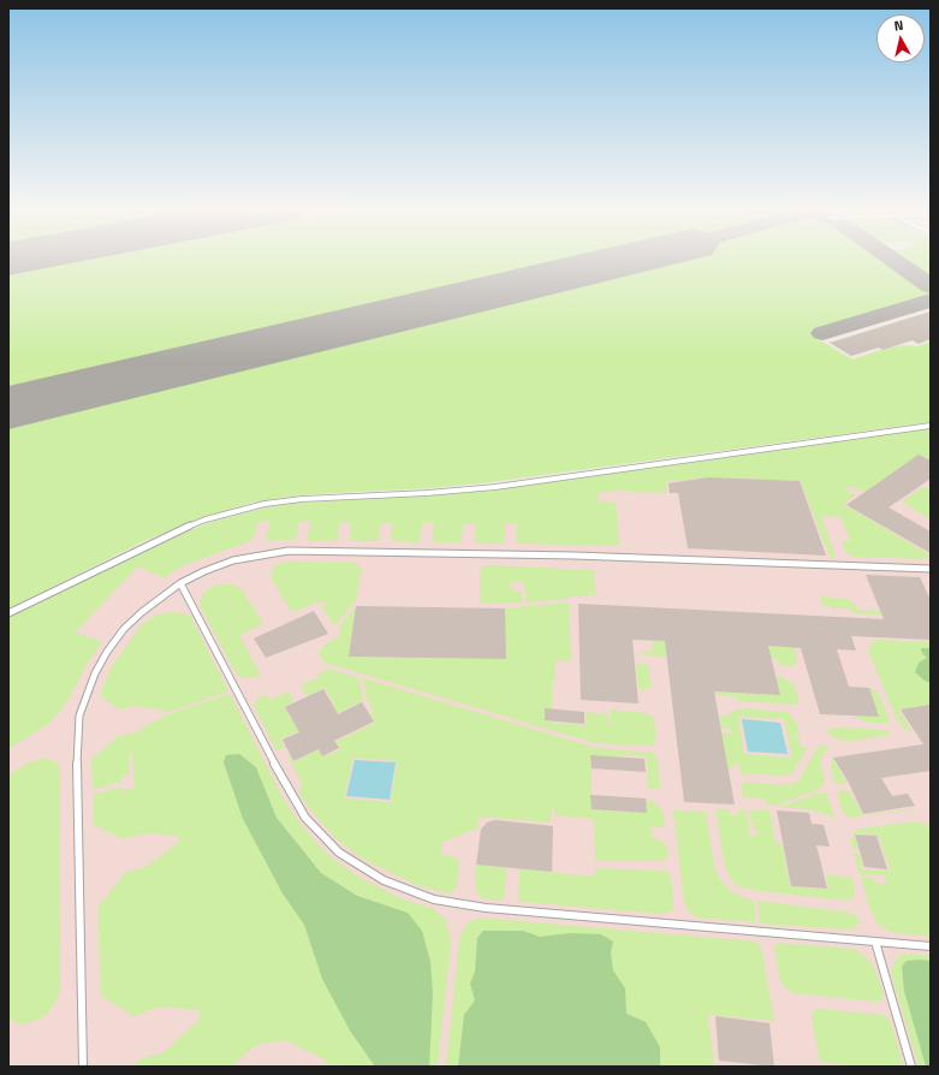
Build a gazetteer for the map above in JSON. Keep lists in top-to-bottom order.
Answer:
{
  "north": "top"
}
